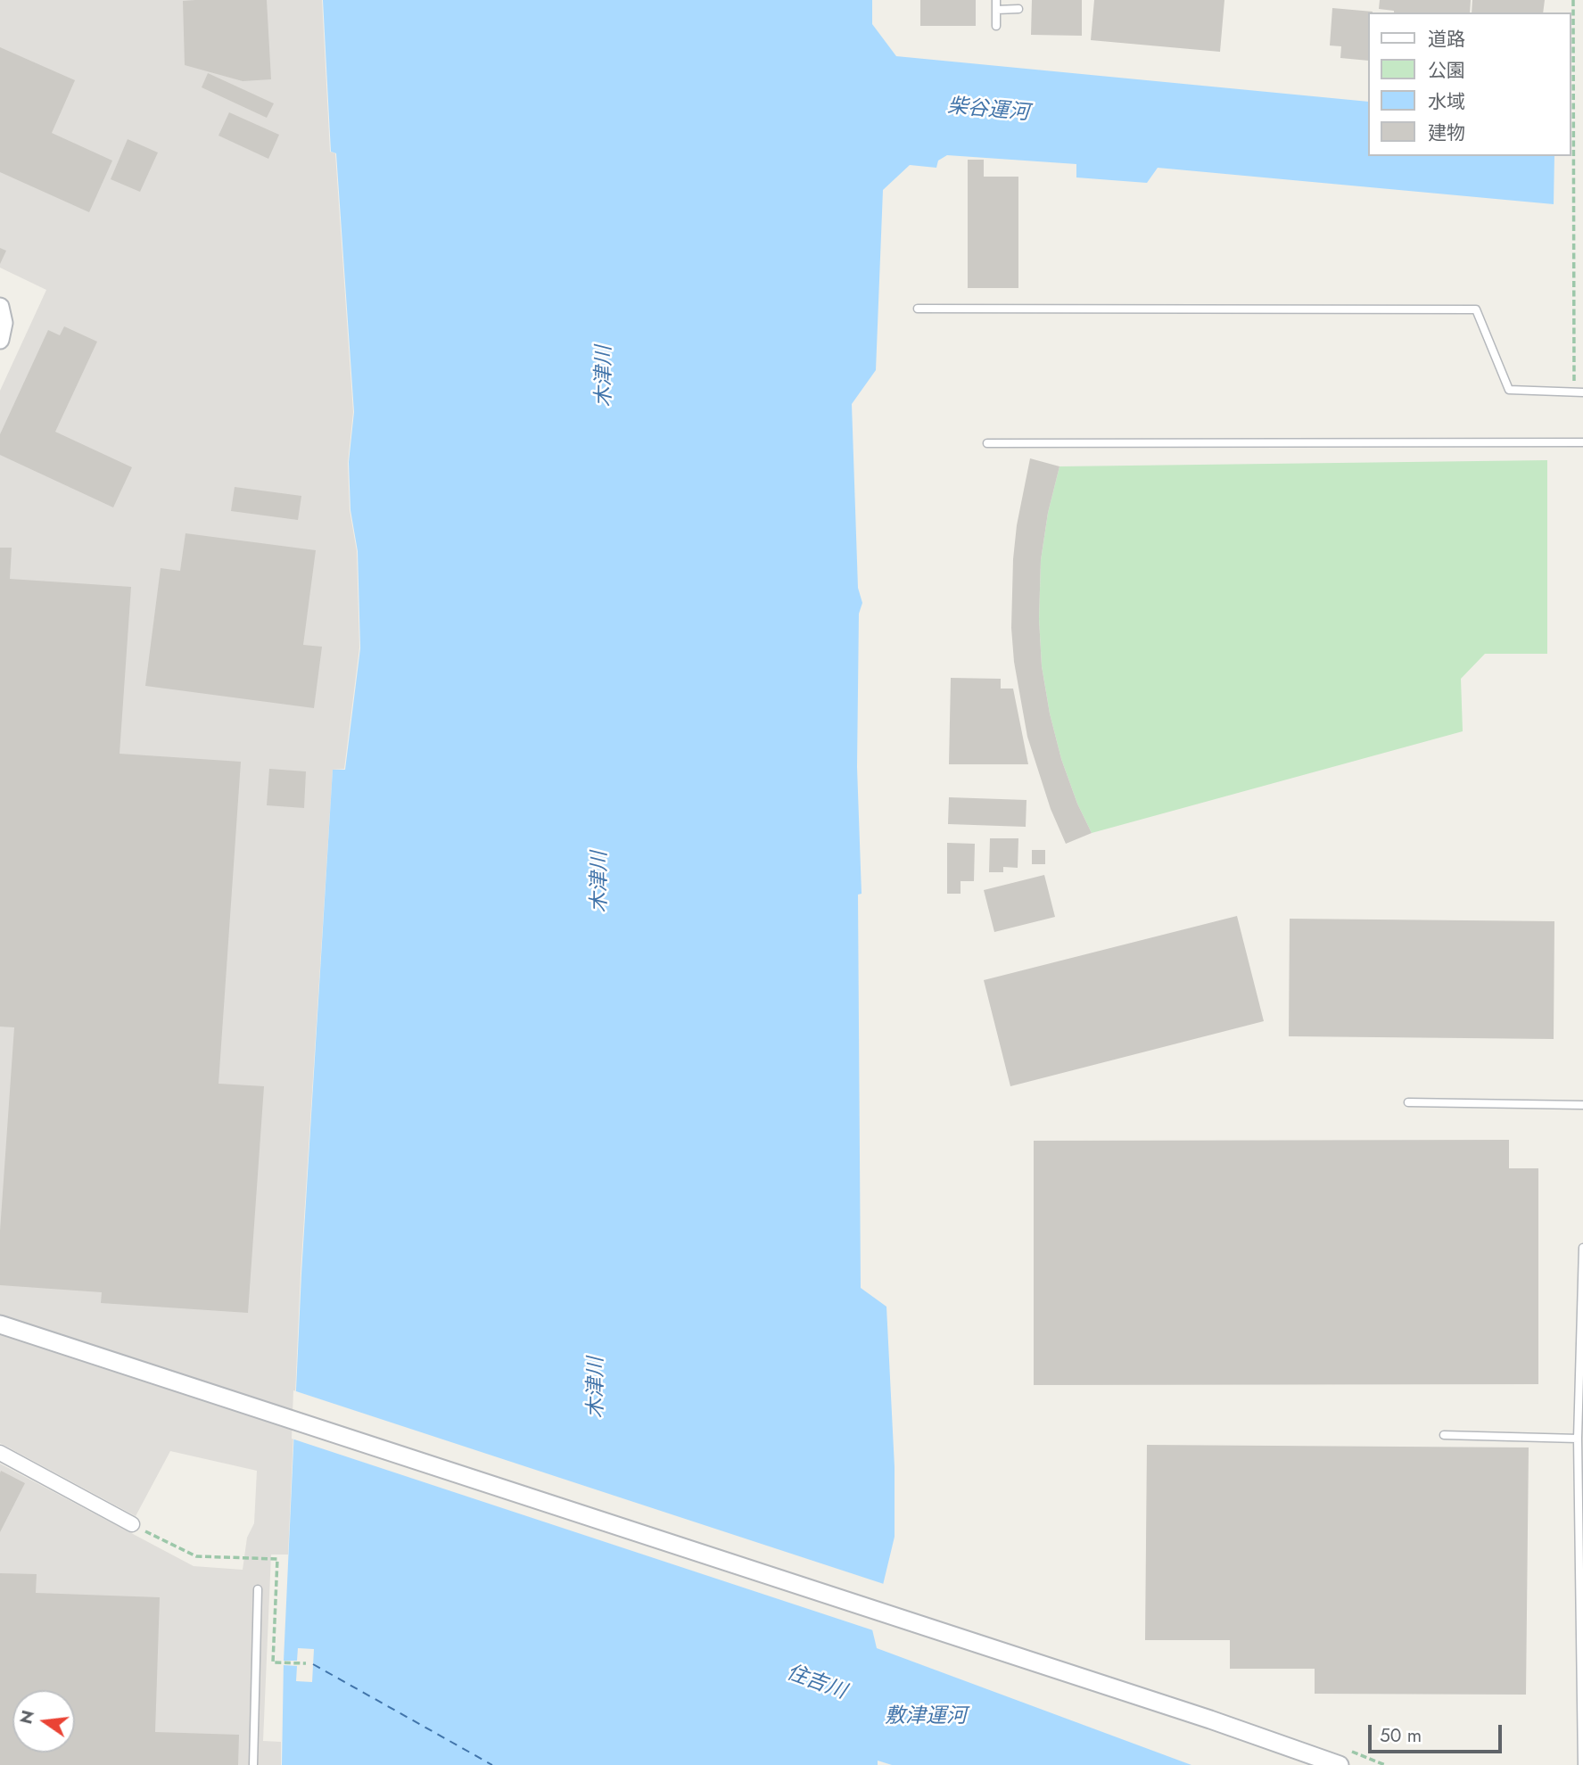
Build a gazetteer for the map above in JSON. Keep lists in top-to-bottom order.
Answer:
{
  "water": [
    "柴谷運河",
    "木津川",
    "住吉川",
    "敷津運河"
  ],
  "legend": [
    "道路",
    "公園",
    "水域",
    "建物"
  ],
  "scale_bar": "50 m",
  "north": "left"
}
